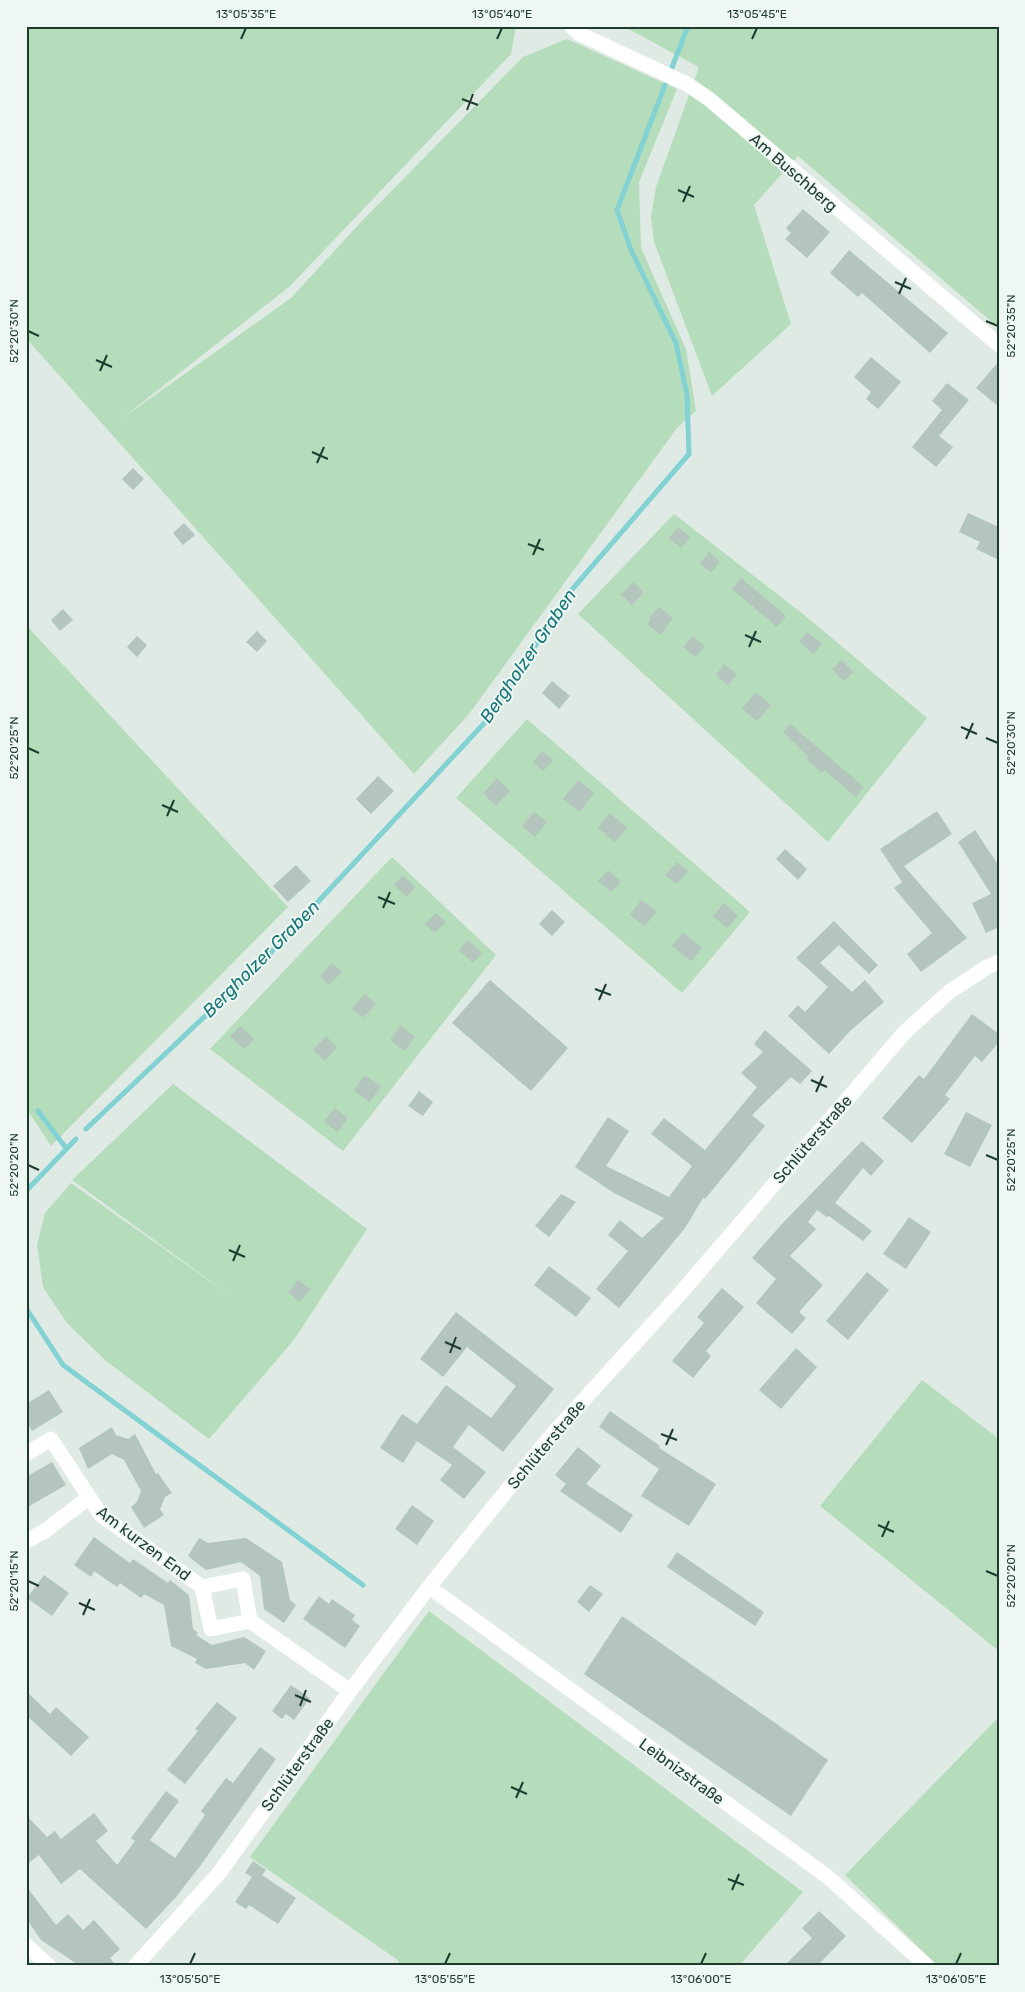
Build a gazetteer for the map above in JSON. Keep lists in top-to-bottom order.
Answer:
{
  "streets": {
    "street": [
      "Am Buschberg",
      "Schlüterstraße",
      "Am kurzen End",
      "Leibnizstraße"
    ]
  },
  "crossings": [
    ["Schlüterstraße", "Leibnizstraße"]
  ],
  "water": ["Bergholzer Graben"],
  "coordinates": [
    "13°05'35\"E",
    "13°05'40\"E",
    "13°05'45\"E",
    "52°20'35\"N",
    "52°20'30\"N",
    "52°20'25\"N",
    "52°20'20\"N",
    "52°20'15\"N",
    "13°05'50\"E",
    "13°05'55\"E",
    "13°06'00\"E",
    "13°06'05\"E"
  ]
}
